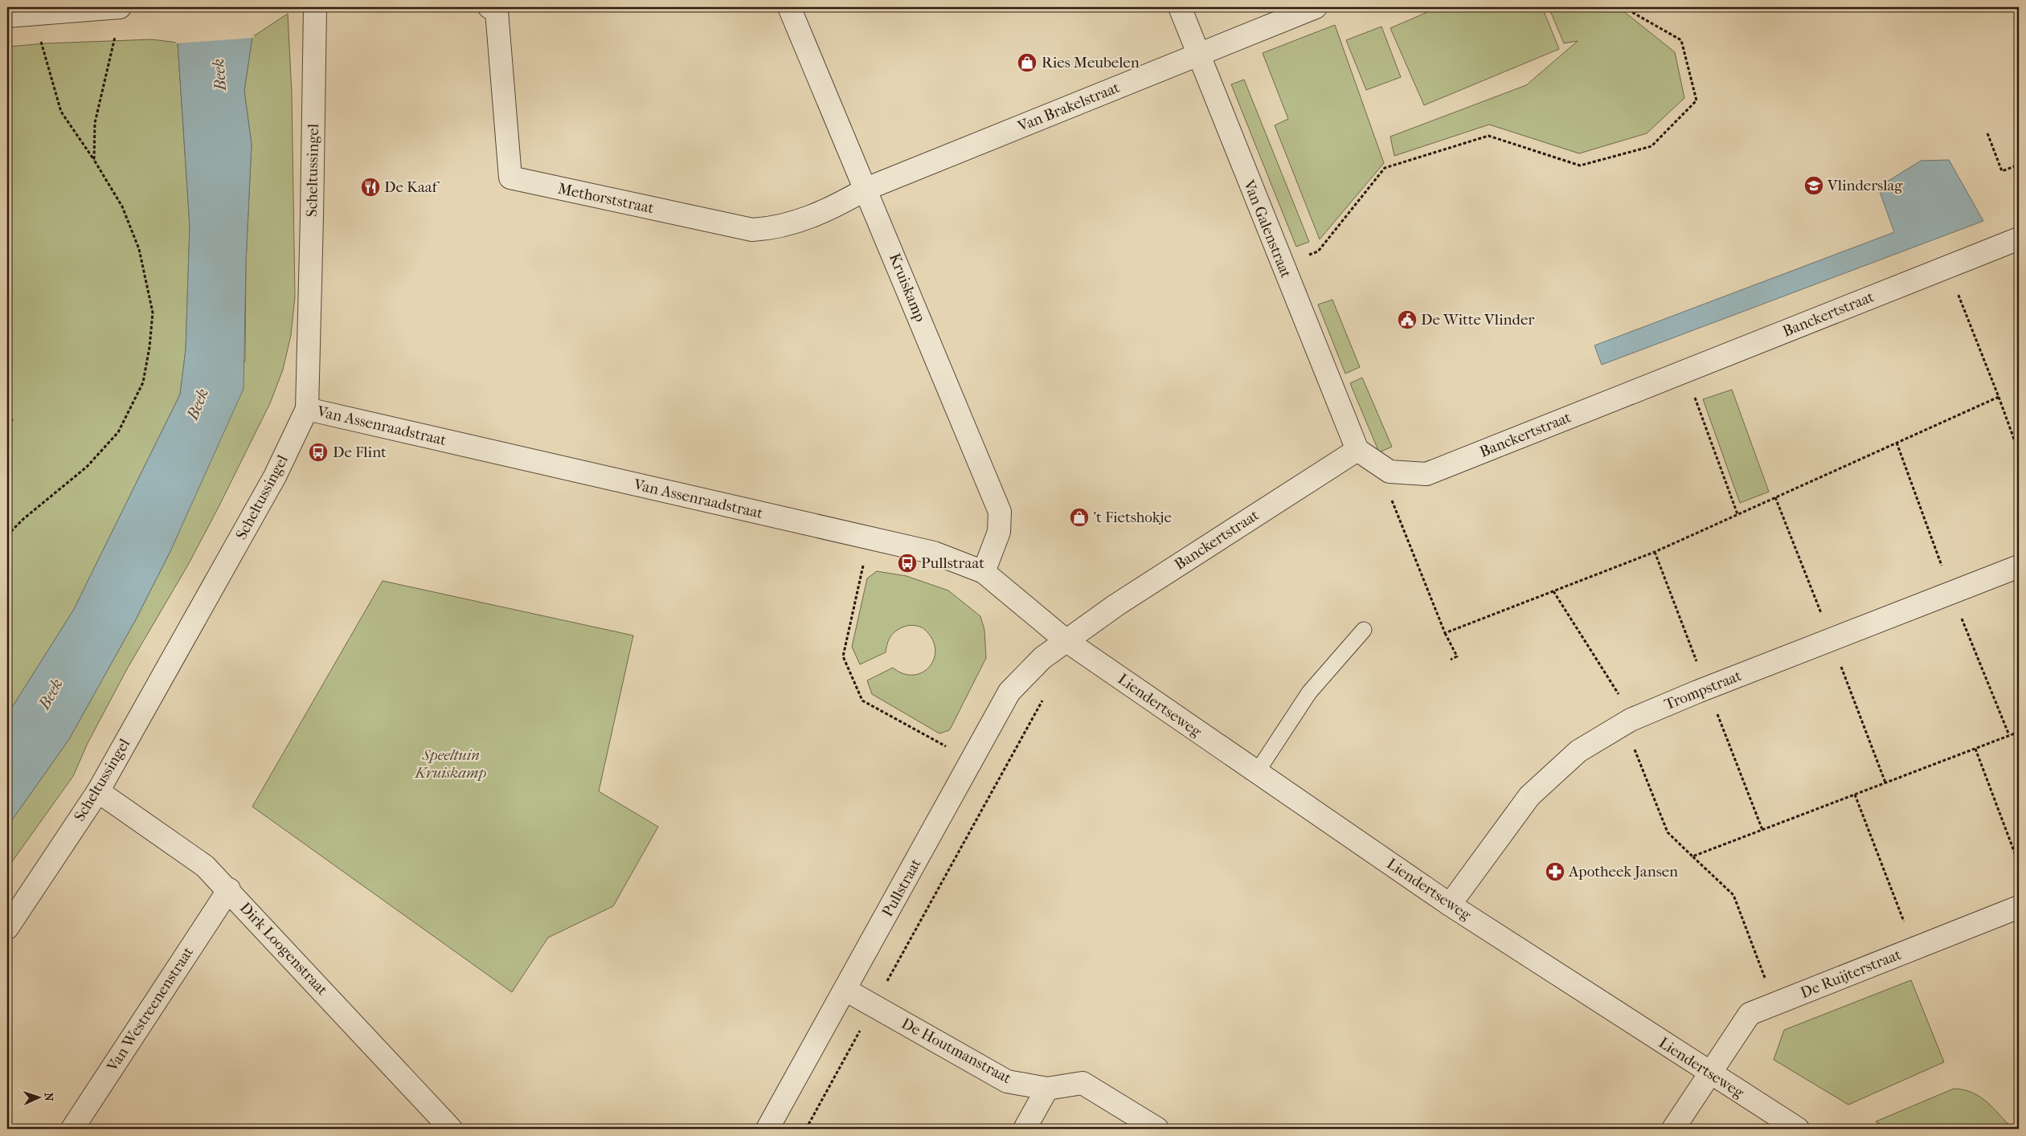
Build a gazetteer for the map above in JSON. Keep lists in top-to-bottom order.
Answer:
{
  "streets": {
    "street": [
      "Van Brakelstraat",
      "Scheltussingel",
      "Methorststraat",
      "Van Galenstraat",
      "Kruiskamp",
      "Banckertstraat",
      "Van Assenraadstraat",
      "Trompstraat",
      "Liendertseweg",
      "Pullstraat",
      "Dirk Loogenstraat",
      "De Ruijterstraat",
      "Van Westreenenstraat",
      "De Houtmanstraat"
    ]
  },
  "crossings": [
    ["Van Brakelstraat", "Methorststraat"],
    ["Van Brakelstraat", "Van Galenstraat"],
    ["Van Brakelstraat", "Kruiskamp"],
    ["Scheltussingel", "Van Assenraadstraat"],
    ["Scheltussingel", "Dirk Loogenstraat"],
    ["Methorststraat", "Kruiskamp"],
    ["Van Galenstraat", "Banckertstraat"],
    ["Kruiskamp", "Van Assenraadstraat"],
    ["Banckertstraat", "Van Assenraadstraat"],
    ["Banckertstraat", "Liendertseweg"],
    ["Banckertstraat", "Pullstraat"],
    ["Van Assenraadstraat", "Liendertseweg"],
    ["Van Assenraadstraat", "Pullstraat"],
    ["Trompstraat", "Liendertseweg"],
    ["Liendertseweg", "Pullstraat"],
    ["Liendertseweg", "De Ruijterstraat"],
    ["Pullstraat", "De Houtmanstraat"],
    ["Dirk Loogenstraat", "Van Westreenenstraat"]
  ],
  "water": ["Beek"],
  "parks": ["Speeltuin Kruiskamp"],
  "places": {
    "shop": ["Ries Meubelen", "'t Fietshokje"],
    "school or university": ["Vlinderslag"],
    "restaurant": ["De Kaaf"],
    "public building": ["De Witte Vlinder"],
    "bus stop": ["De Flint", "Pullstraat"],
    "pharmacy": ["Apotheek Jansen"]
  },
  "north": "right"
}
